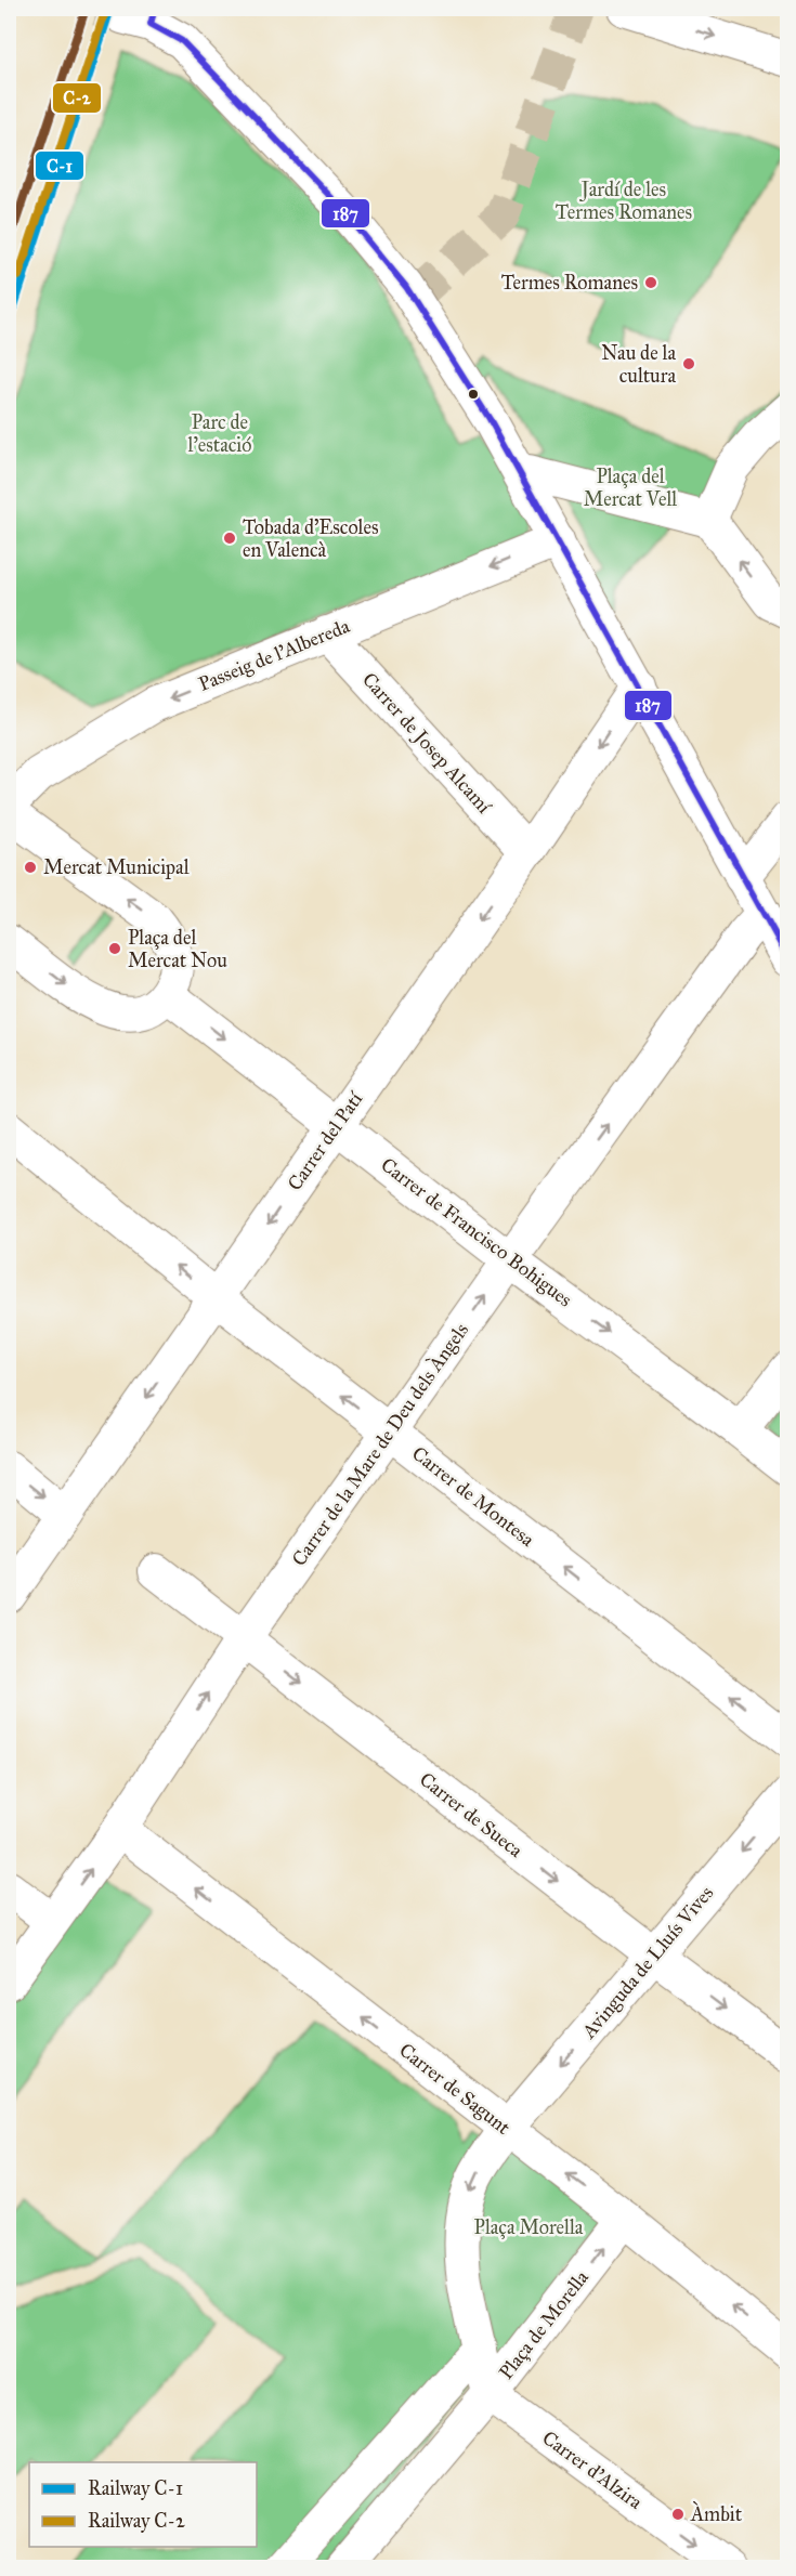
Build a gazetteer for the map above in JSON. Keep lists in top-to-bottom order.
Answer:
{
  "streets": {
    "street": [
      "Passeig de l'Albereda",
      "Carrer de Josep Alcamí",
      "Carrer del Patí",
      "Carrer de Francisco Bohigues",
      "Carrer de la Mare de Deu dels Àngels",
      "Carrer de Montesa",
      "Carrer de Sueca",
      "Avinguda de Lluís Vives",
      "Carrer de Sagunt",
      "Plaça de Morella",
      "Carrer d'Alzira"
    ]
  },
  "crossings": [
    ["Passeig de l'Albereda", "Carrer de Josep Alcamí"],
    ["Carrer de Josep Alcamí", "Carrer del Patí"],
    ["Carrer del Patí", "Carrer de Francisco Bohigues"],
    ["Carrer del Patí", "Carrer de Montesa"],
    ["Carrer de Francisco Bohigues", "Carrer de la Mare de Deu dels Àngels"],
    ["Carrer de la Mare de Deu dels Àngels", "Carrer de Montesa"],
    ["Carrer de la Mare de Deu dels Àngels", "Carrer de Sueca"],
    ["Carrer de la Mare de Deu dels Àngels", "Carrer de Sagunt"],
    ["Carrer de Sueca", "Avinguda de Lluís Vives"],
    ["Avinguda de Lluís Vives", "Carrer de Sagunt"],
    ["Avinguda de Lluís Vives", "Plaça de Morella"],
    ["Carrer de Sagunt", "Plaça de Morella"],
    ["Plaça de Morella", "Carrer d'Alzira"]
  ],
  "one_way": [
    "Passeig de l'Albereda",
    "Carrer del Patí",
    "Carrer de Francisco Bohigues",
    "Carrer de la Mare de Deu dels Àngels",
    "Carrer de Montesa",
    "Carrer de Sueca",
    "Avinguda de Lluís Vives",
    "Carrer de Sagunt",
    "Carrer d'Alzira"
  ],
  "parks": [
    "Jardí de les Termes Romanes",
    "Parc de l'estació",
    "Plaça del Mercat Vell",
    "Plaça Morella"
  ],
  "places": [
    "Termes Romanes",
    "Nau de la cultura",
    "Tobada d'Escoles en Valencà",
    "Mercat Municipal",
    "Plaça del Mercat Nou",
    "Àmbit"
  ],
  "lines": ["rail line C-1", "transit line 187", "rail line C-2"],
  "legend": ["Railway C-1", "Railway C-2"]
}
